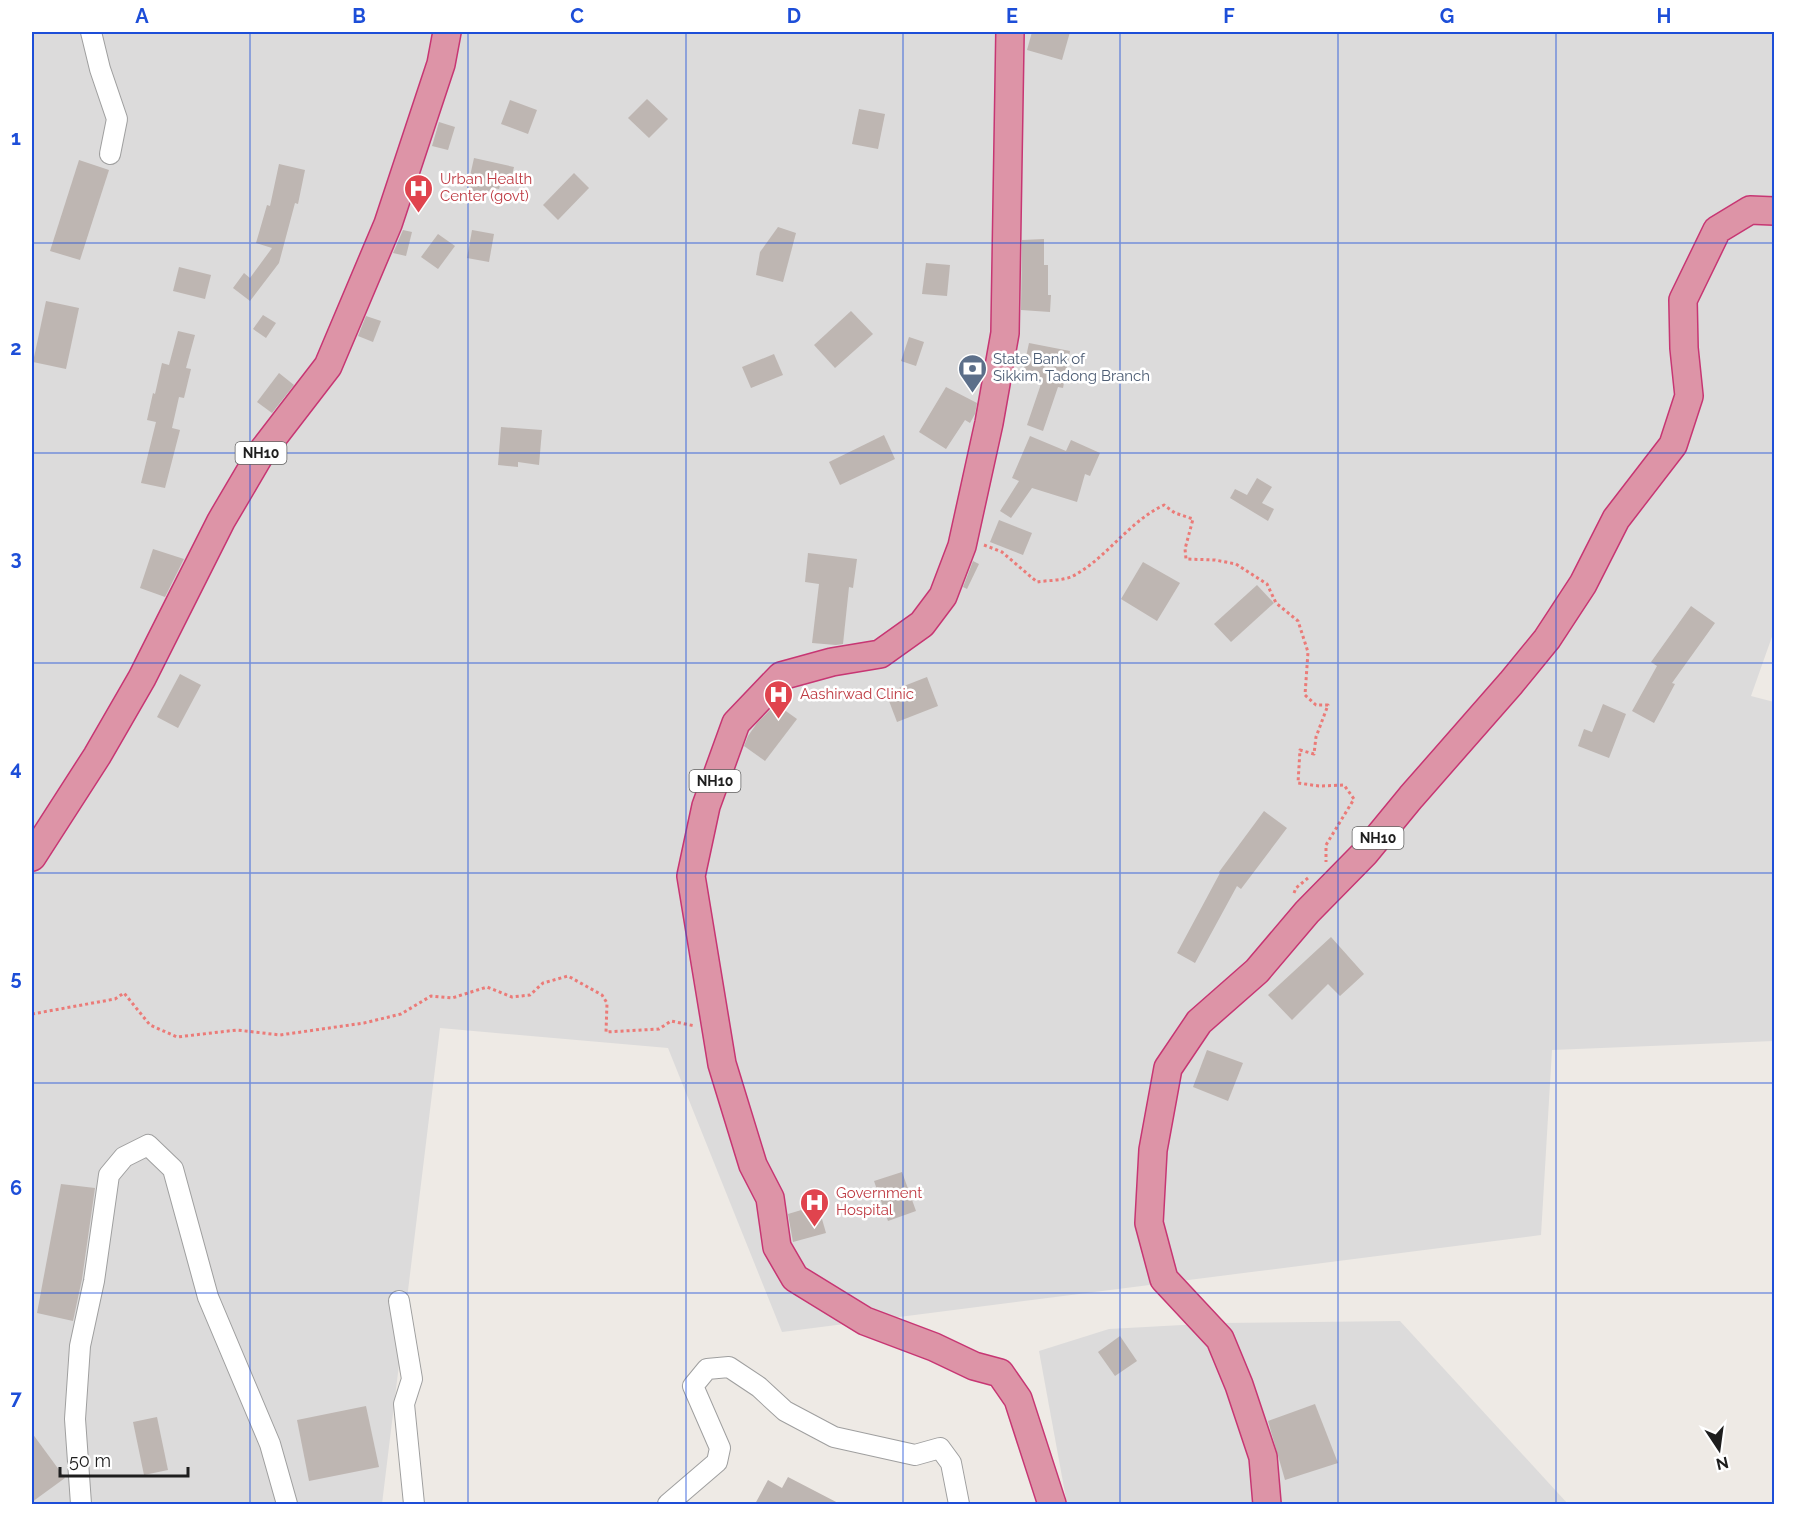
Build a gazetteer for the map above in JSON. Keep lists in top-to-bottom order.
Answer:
{
  "streets": {
    "highway": ["NH10"]
  },
  "places": {
    "hospital": ["Urban Health Center (govt)", "Aashirwad Clinic", "Government Hospital"],
    "bank": ["State Bank of Sikkim, Tadong Branch"]
  },
  "scale_bar": "50 m",
  "north": "bottom",
  "grid": {
    "columns": [
      "A",
      "B",
      "C",
      "D",
      "E",
      "F",
      "G",
      "H"
    ],
    "rows": [
      "1",
      "2",
      "3",
      "4",
      "5",
      "6",
      "7"
    ]
  }
}
